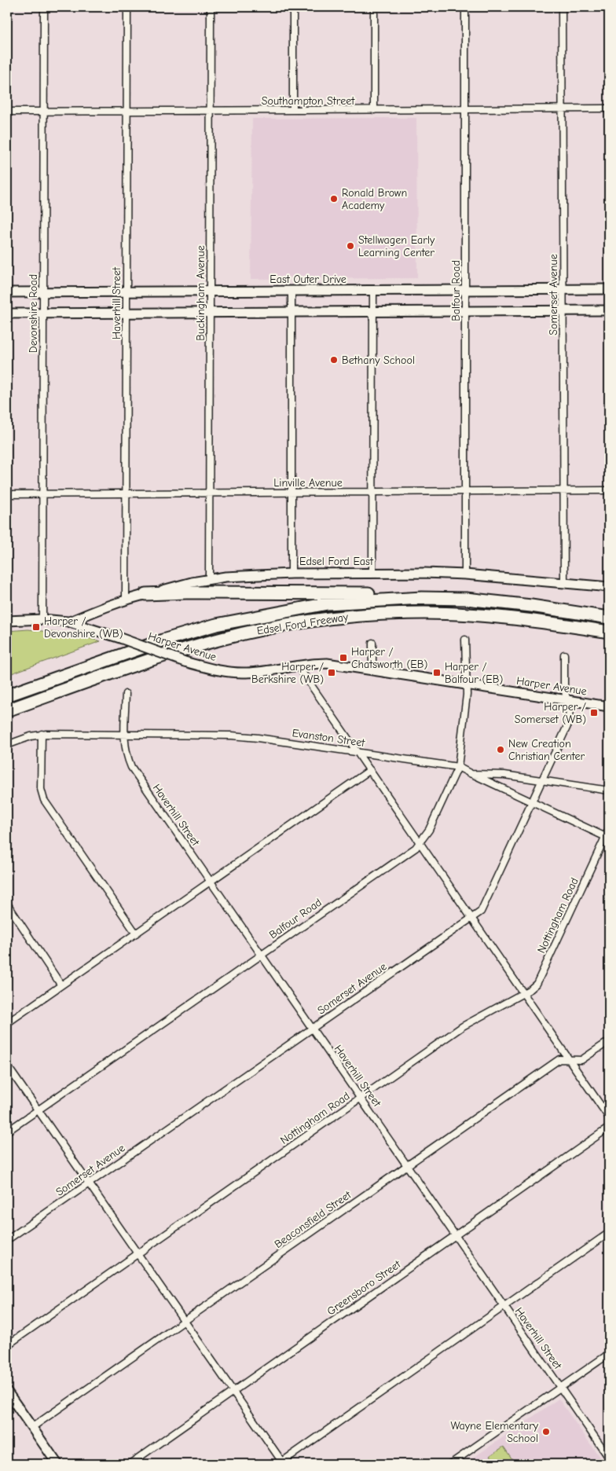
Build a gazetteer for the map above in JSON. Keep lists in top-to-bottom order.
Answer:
{
  "streets": {
    "highway": ["Edsel Ford Freeway"],
    "street": [
      "Southampton Street",
      "East Outer Drive",
      "Balfour Road",
      "Buckingham Avenue",
      "Somerset Avenue",
      "Haverhill Street",
      "Devonshire Road",
      "Linville Avenue",
      "Edsel Ford East",
      "Harper Avenue",
      "Evanston Street",
      "Nottingham Road",
      "Beaconsfield Street",
      "Greensboro Street"
    ]
  },
  "crossings": [
    ["Southampton Street", "Balfour Road"],
    ["Southampton Street", "Buckingham Avenue"],
    ["Southampton Street", "Somerset Avenue"],
    ["Southampton Street", "Haverhill Street"],
    ["Southampton Street", "Devonshire Road"],
    ["East Outer Drive", "Balfour Road"],
    ["East Outer Drive", "Buckingham Avenue"],
    ["East Outer Drive", "Somerset Avenue"],
    ["East Outer Drive", "Haverhill Street"],
    ["East Outer Drive", "Devonshire Road"],
    ["Balfour Road", "Haverhill Street"],
    ["Balfour Road", "Linville Avenue"],
    ["Balfour Road", "Edsel Ford East"],
    ["Balfour Road", "Harper Avenue"],
    ["Balfour Road", "Evanston Street"],
    ["Buckingham Avenue", "Linville Avenue"],
    ["Buckingham Avenue", "Edsel Ford East"],
    ["Somerset Avenue", "Haverhill Street"],
    ["Somerset Avenue", "Linville Avenue"],
    ["Somerset Avenue", "Edsel Ford East"],
    ["Somerset Avenue", "Harper Avenue"],
    ["Somerset Avenue", "Evanston Street"],
    ["Haverhill Street", "Linville Avenue"],
    ["Haverhill Street", "Edsel Ford East"],
    ["Haverhill Street", "Evanston Street"],
    ["Haverhill Street", "Nottingham Road"],
    ["Haverhill Street", "Beaconsfield Street"],
    ["Haverhill Street", "Greensboro Street"],
    ["Devonshire Road", "Linville Avenue"],
    ["Devonshire Road", "Harper Avenue"],
    ["Edsel Ford East", "Harper Avenue"]
  ],
  "places": {
    "other": [
      "Ronald Brown Academy",
      "Stellwagen Early Learning Center",
      "Bethany School",
      "New Creation Christian Center",
      "Wayne Elementary School"
    ],
    "transit": [
      "Harper / Devonshire (WB)",
      "Harper / Chatsworth (EB)",
      "Harper / Berkshire (WB)",
      "Harper / Balfour (EB)",
      "Harper / Somerset (WB)"
    ]
  }
}
